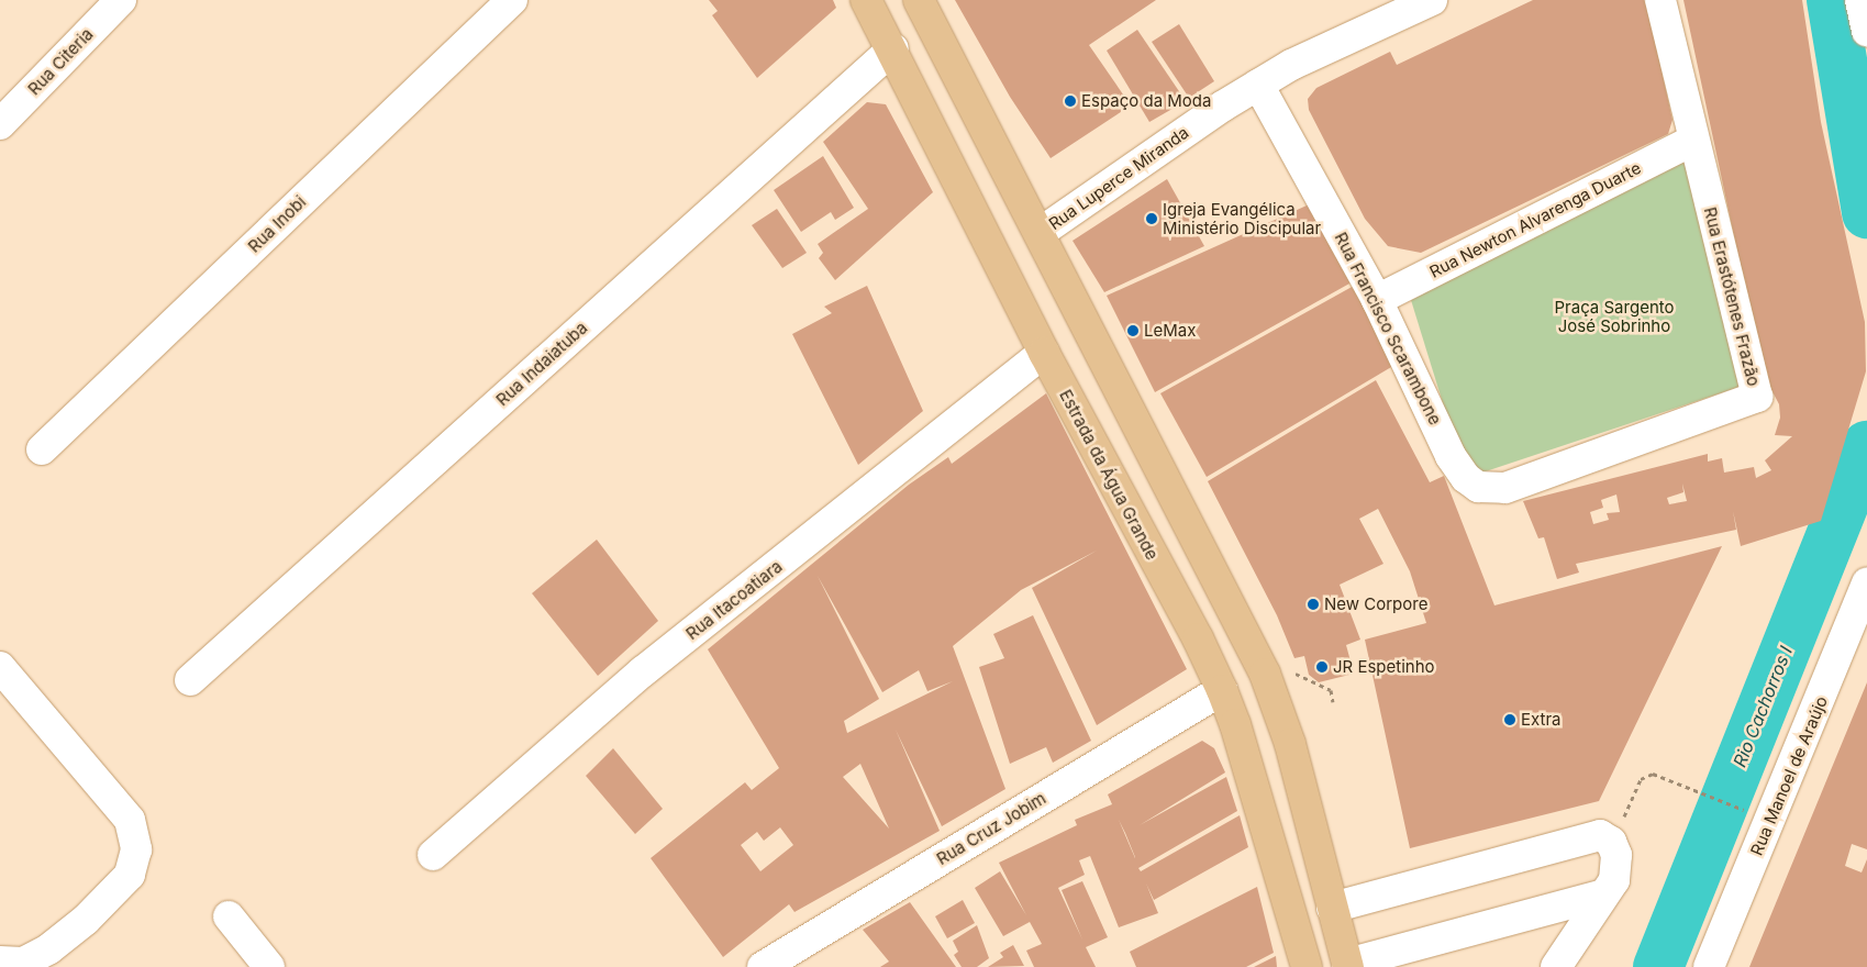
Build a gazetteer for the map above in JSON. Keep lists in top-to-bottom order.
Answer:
{
  "streets": {
    "main road": ["Estrada da Água Grande"],
    "street": [
      "Rua Citeria",
      "Rua Luperce Miranda",
      "Rua Newton Alvarenga Duarte",
      "Rua Inobi",
      "Rua Erastótenes Frazão",
      "Rua Francisco Scarambone",
      "Rua Indaiatuba",
      "Rua Itacoatiara",
      "Rua Manoel de Araújo",
      "Rua Cruz Jobim"
    ]
  },
  "crossings": [
    ["Rua Luperce Miranda", "Rua Francisco Scarambone"],
    ["Rua Newton Alvarenga Duarte", "Rua Erastótenes Frazão"],
    ["Rua Newton Alvarenga Duarte", "Rua Francisco Scarambone"],
    ["Rua Erastótenes Frazão", "Rua Francisco Scarambone"],
    ["Rua Indaiatuba", "Estrada da Água Grande"],
    ["Estrada da Água Grande", "Rua Itacoatiara"],
    ["Estrada da Água Grande", "Rua Cruz Jobim"]
  ],
  "water": ["Rio Cachorros I"],
  "parks": ["Praça Sargento José Sobrinho"],
  "places": [
    "Espaço da Moda",
    "Igreja Evangélica Ministério Discipular",
    "LeMax",
    "New Corpore",
    "JR Espetinho",
    "Extra"
  ]
}
